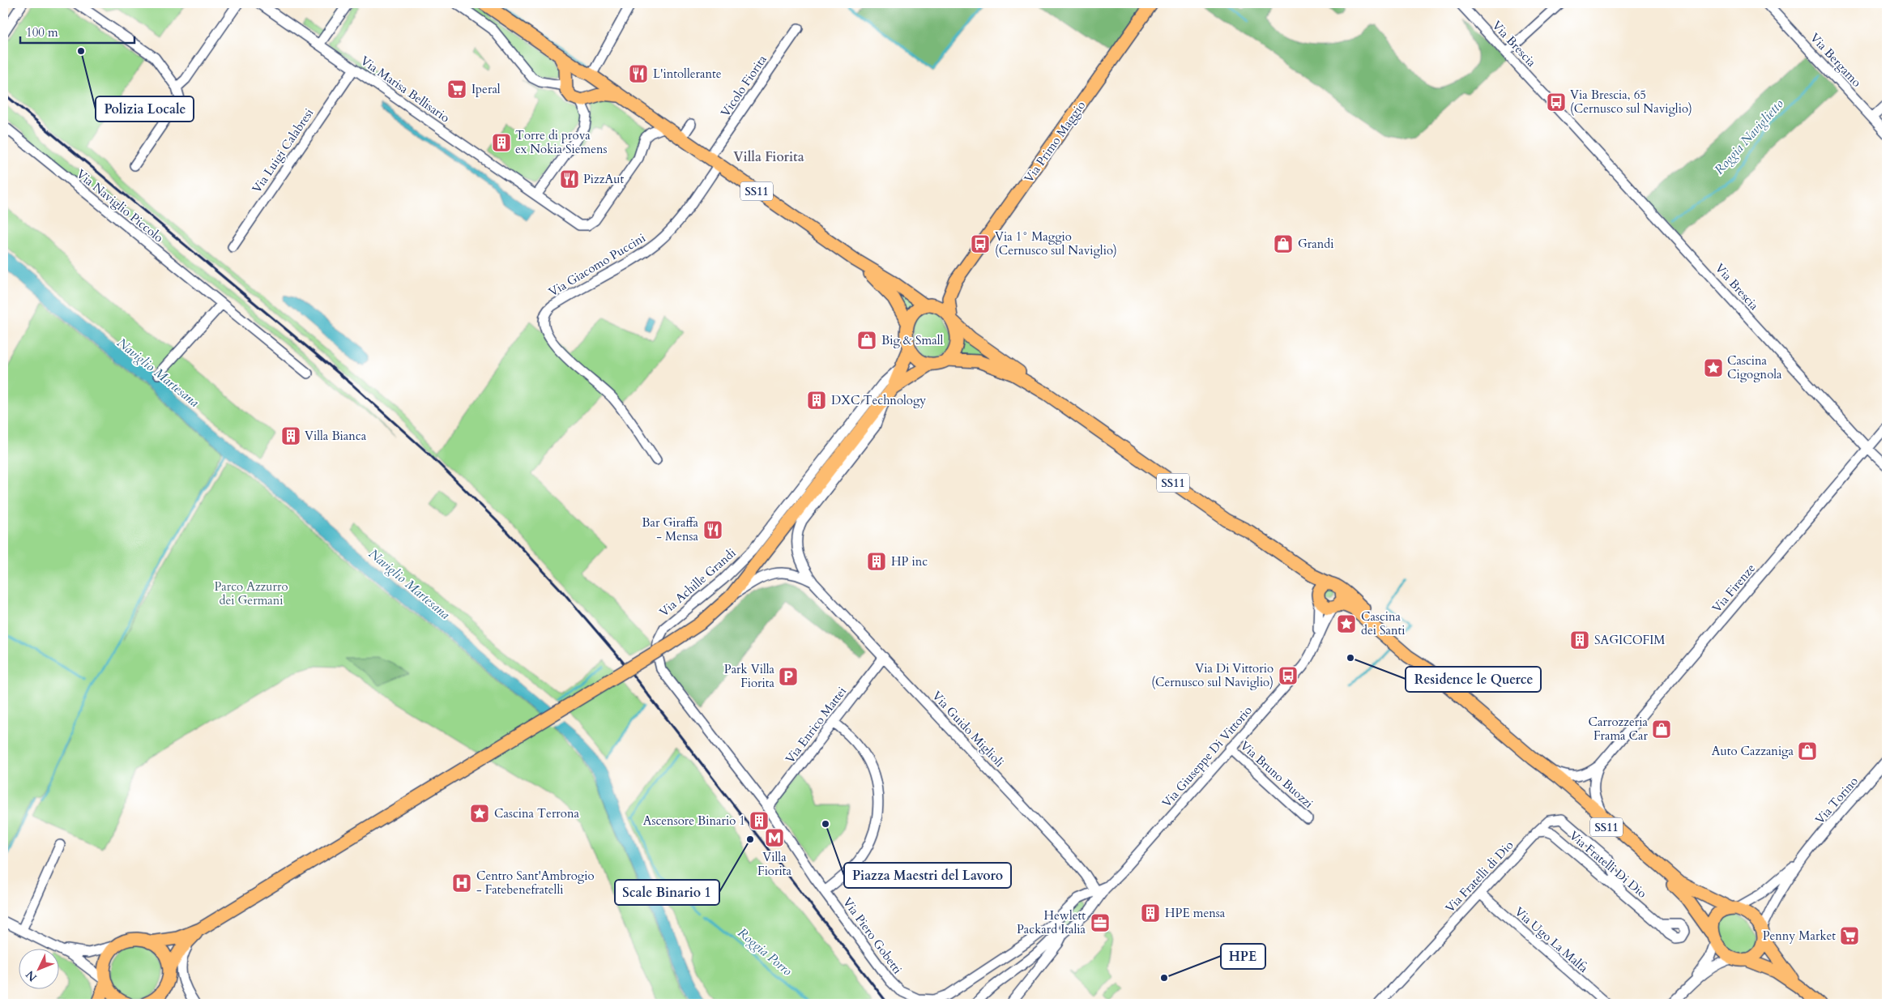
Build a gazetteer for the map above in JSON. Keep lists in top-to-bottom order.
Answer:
{
  "streets": {
    "main road": ["Via Primo Maggio", "SS11"],
    "street": [
      "Via Brescia",
      "Via Bergamo",
      "Vicolo Fiorita",
      "Via Marisa Bellisario",
      "Via Luigi Calabresi",
      "Via Naviglio Piccolo",
      "Via Giacomo Puccini",
      "Via Achille Grandi",
      "Via Firenze",
      "Via Enrico Mattei",
      "Via Guido Miglioli",
      "Via Giuseppe Di Vittorio",
      "Via Bruno Buozzi",
      "Via Torino",
      "Via Fratelli Di Dio",
      "Via Fratelli di Dio",
      "Via Piero Gobetti",
      "Via Ugo La Malfa"
    ]
  },
  "crossings": [
    ["Via Brescia", "Via Firenze"],
    ["Vicolo Fiorita", "SS11"],
    ["Vicolo Fiorita", "Via Giacomo Puccini"],
    ["Via Marisa Bellisario", "Via Luigi Calabresi"],
    ["Via Marisa Bellisario", "SS11"],
    ["Via Primo Maggio", "SS11"],
    ["SS11", "Via Giacomo Puccini"],
    ["SS11", "Via Firenze"],
    ["SS11", "Via Giuseppe Di Vittorio"],
    ["SS11", "Via Torino"],
    ["Via Achille Grandi", "Via Enrico Mattei"],
    ["Via Achille Grandi", "Via Piero Gobetti"],
    ["Via Enrico Mattei", "Via Guido Miglioli"],
    ["Via Enrico Mattei", "Via Piero Gobetti"],
    ["Via Guido Miglioli", "Via Giuseppe Di Vittorio"],
    ["Via Giuseppe Di Vittorio", "Via Bruno Buozzi"],
    ["Via Giuseppe Di Vittorio", "Via Piero Gobetti"],
    ["Via Fratelli Di Dio", "Via Fratelli di Dio"],
    ["Via Fratelli di Dio", "Via Ugo La Malfa"]
  ],
  "districts": ["Villa Fiorita"],
  "water": ["Roggia Naviglietto", "Naviglio Martesana", "Roggia Porro"],
  "parks": ["Parco Azzurro dei Germani"],
  "places": {
    "other": [
      "Polizia Locale",
      "Residence le Querce",
      "Piazza Maestri del Lavoro",
      "Scale Binario 1",
      "HPE"
    ],
    "restaurant": ["L'intollerante", "PizzAut", "Bar Giraffa - Mensa"],
    "supermarket": ["Iperal", "Penny Market"],
    "bus stop": ["Via Brescia, 65 (Cernusco sul Naviglio)", "Via 1° Maggio (Cernusco sul Naviglio)", "Via Di Vittorio (Cernusco sul Naviglio)"],
    "building": [
      "Torre di prova ex Nokia Siemens",
      "DXC Technology",
      "Villa Bianca",
      "HP inc",
      "SAGICOFIM",
      "Ascensore Binario 1",
      "HPE mensa"
    ],
    "shop": [
      "Grandi",
      "Big & Small",
      "Carrozzeria Frama Car",
      "Auto Cazzaniga"
    ],
    "place": ["Cascina Cigognola", "Cascina dei Santi", "Cascina Terrona"],
    "parking": ["Park Villa Fiorita"],
    "metro station": ["Villa Fiorita"],
    "hospital": ["Centro Sant'Ambrogio - Fatebenefratelli"],
    "office": ["Hewlett Packard Italia"]
  },
  "scale_bar": "100 m",
  "north": "bottom left"
}
